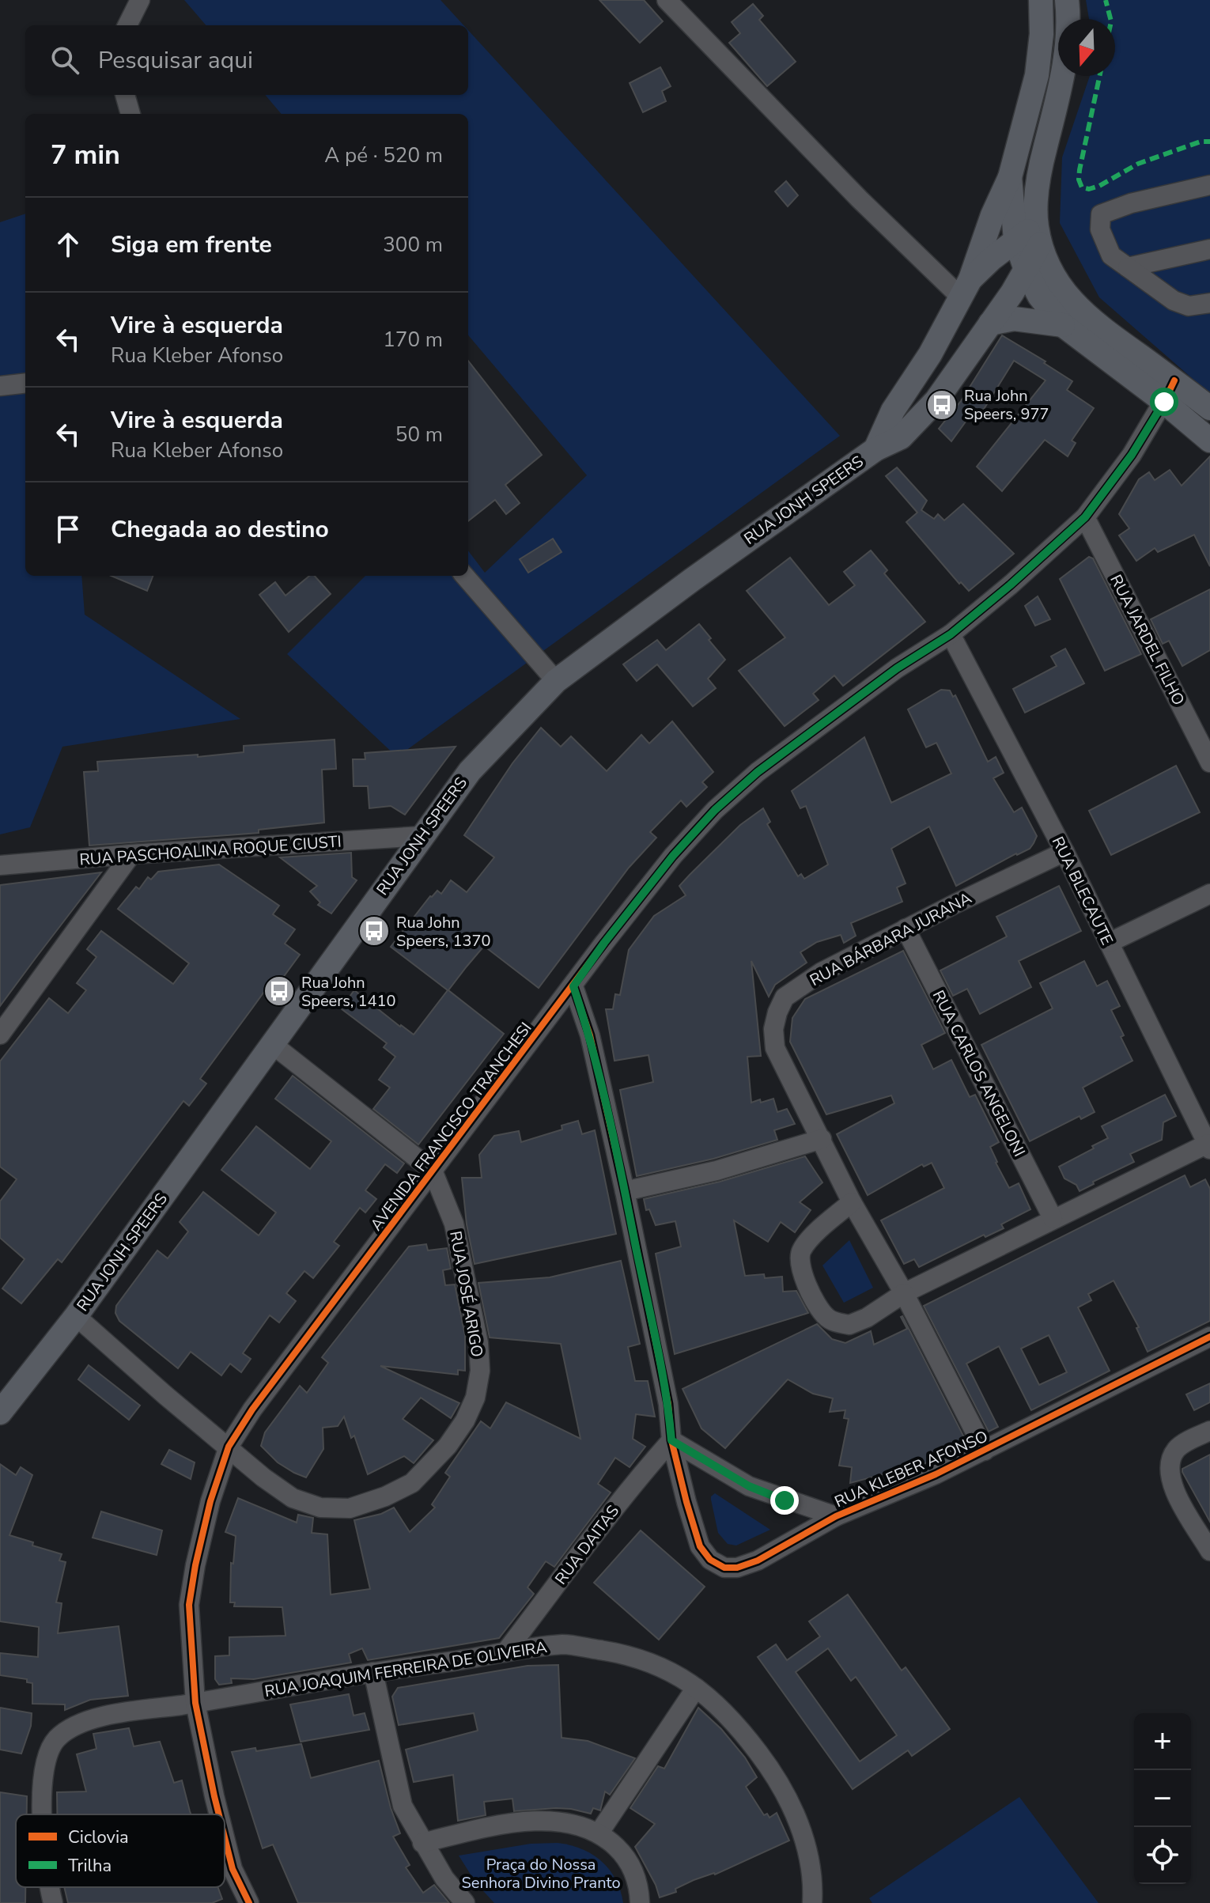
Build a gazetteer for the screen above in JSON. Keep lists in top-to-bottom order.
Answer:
{
  "streets": {
    "main road": ["RUA JONH SPEERS"],
    "street": [
      "RUA JARDEL FILHO",
      "RUA PASCHOALINA ROQUE CIUSTI",
      "RUA BLECAUTE",
      "RUA BÁRBARA JURANA",
      "RUA CARLOS ANGELONI",
      "AVENIDA FRANCISCO TRANCHESI",
      "RUA JOSÉ ARIGO",
      "RUA KLEBER AFONSO",
      "RUA DAITAS",
      "RUA JOAQUIM FERREIRA DE OLIVEIRA"
    ]
  },
  "crossings": [
    ["RUA JONH SPEERS", "RUA PASCHOALINA ROQUE CIUSTI"],
    ["RUA JONH SPEERS", "RUA JOSÉ ARIGO"],
    ["RUA JARDEL FILHO", "AVENIDA FRANCISCO TRANCHESI"],
    ["RUA BLECAUTE", "RUA BÁRBARA JURANA"],
    ["RUA BLECAUTE", "AVENIDA FRANCISCO TRANCHESI"],
    ["RUA BÁRBARA JURANA", "RUA CARLOS ANGELONI"],
    ["RUA BÁRBARA JURANA", "RUA KLEBER AFONSO"],
    ["AVENIDA FRANCISCO TRANCHESI", "RUA JOSÉ ARIGO"],
    ["AVENIDA FRANCISCO TRANCHESI", "RUA KLEBER AFONSO"],
    ["AVENIDA FRANCISCO TRANCHESI", "RUA JOAQUIM FERREIRA DE OLIVEIRA"],
    ["RUA KLEBER AFONSO", "RUA DAITAS"],
    ["RUA DAITAS", "RUA JOAQUIM FERREIRA DE OLIVEIRA"]
  ],
  "parks": ["Praça do Nossa Senhora Divino Pranto"],
  "places": {
    "bus stop": ["Rua John Speers, 977", "Rua John Speers, 1370", "Rua John Speers, 1410"]
  },
  "legend": ["Ciclovia", "Trilha"],
  "north": "bottom",
  "page": {
    "search": "Pesquisar aqui",
    "heading": ["7 min", "A pé · 520 m"],
    "list": [
      ["Siga em frente", "300 m"],
      ["Vire à esquerda", "Rua Kleber Afonso", "170 m"],
      ["Vire à esquerda", "Rua Kleber Afonso", "50 m"],
      "Chegada ao destino"
    ],
    "map_buttons": ["+", "−"]
  }
}
